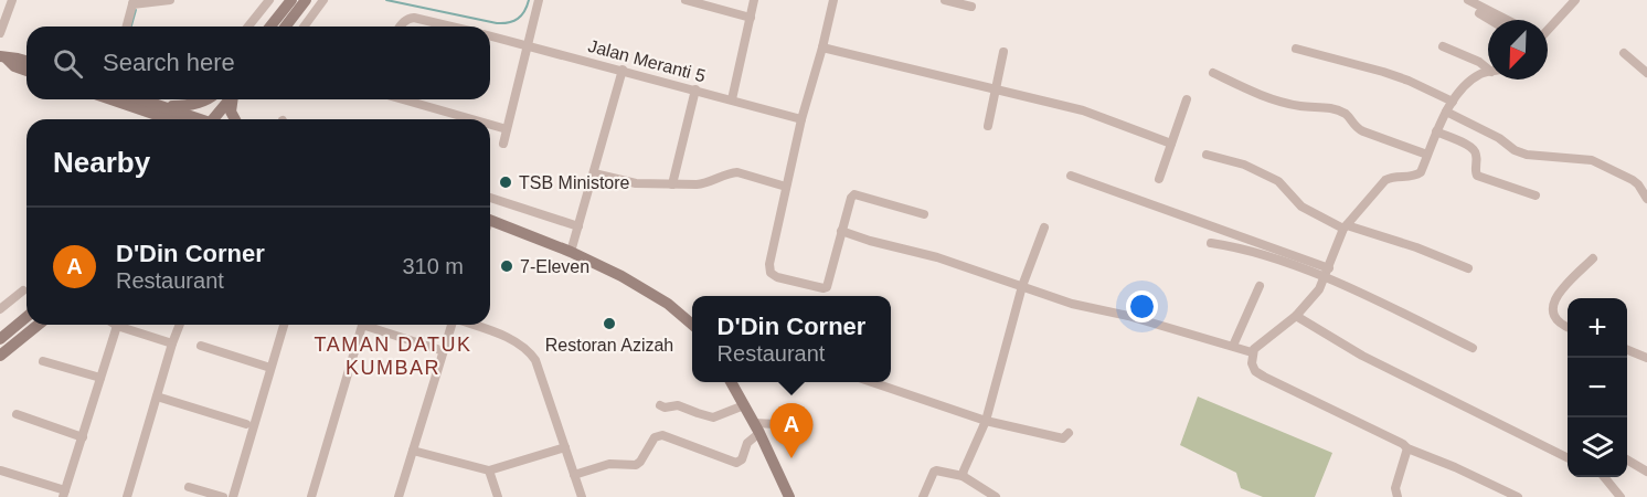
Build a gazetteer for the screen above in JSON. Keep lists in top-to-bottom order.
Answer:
{
  "streets": {
    "street": ["Jalan Meranti 5"]
  },
  "districts": ["TAMAN DATUK KUMBAR"],
  "places": ["TSB Ministore", "7-Eleven", "Restoran Azizah"],
  "north": "bottom left",
  "page": {
    "search": "Search here",
    "heading": "Nearby",
    "list": [
      {
        "mark": "A",
        "name": "D'Din Corner",
        "note": "Restaurant",
        "value": "310 m"
      }
    ],
    "popup": ["D'Din Corner", "Restaurant"],
    "map_buttons": ["+", "−"],
    "pins": "A"
  }
}
